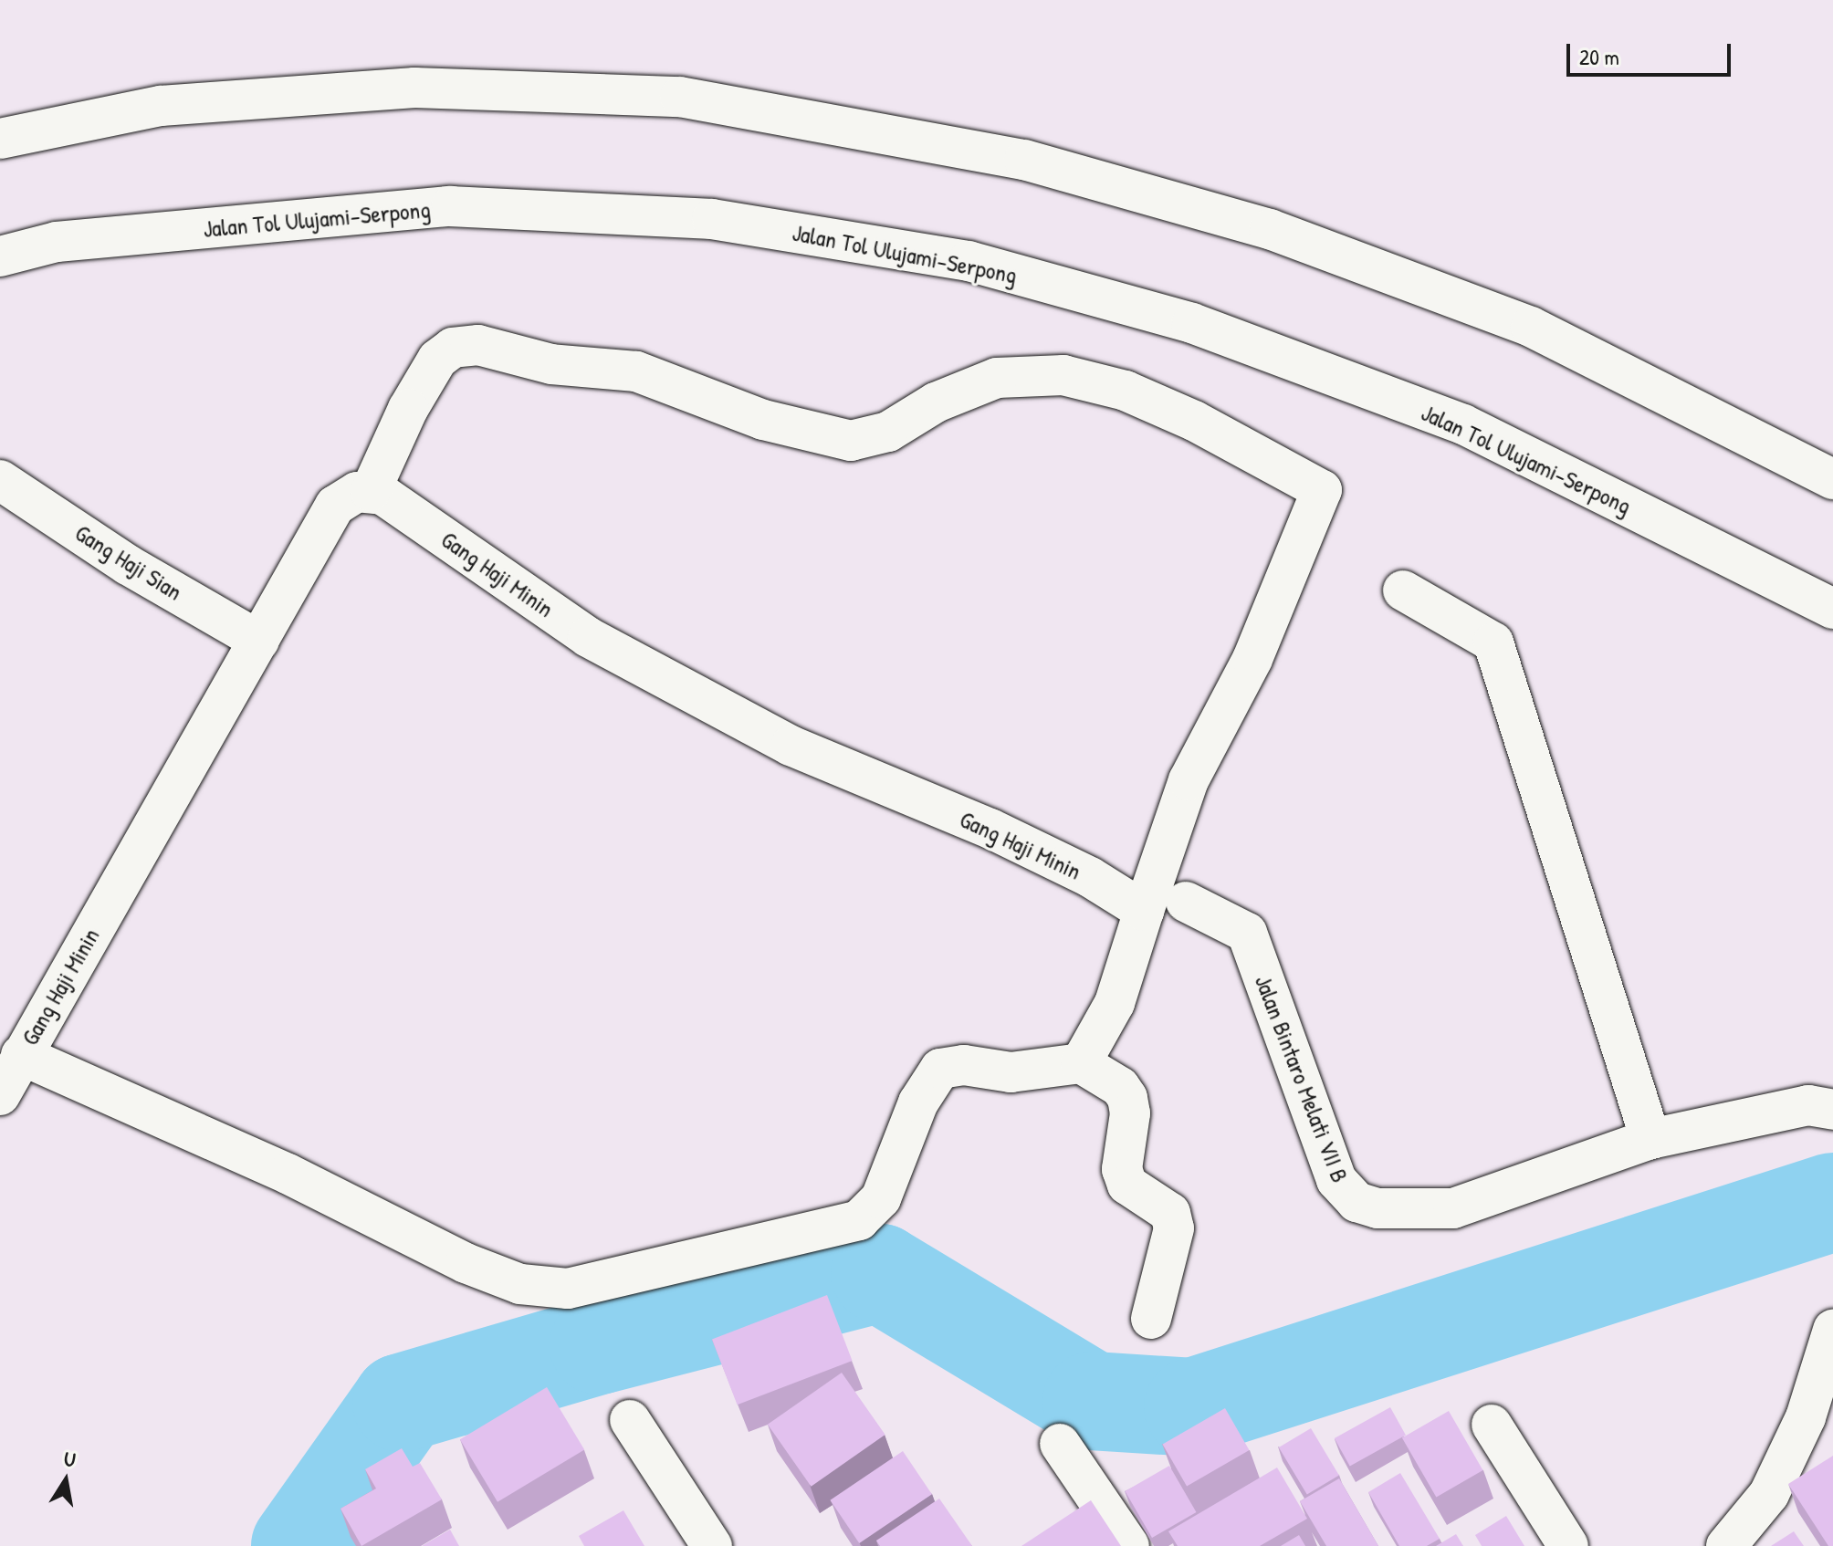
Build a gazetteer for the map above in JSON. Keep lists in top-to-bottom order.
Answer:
{
  "streets": {
    "main road": [
      "Jalan Tol Ulujami–Serpong",
      "Gang Haji Sian",
      "Gang Haji Minin",
      "Jalan Bintaro Melati VII B"
    ]
  },
  "crossings": [
    ["Gang Haji Sian", "Gang Haji Minin"]
  ],
  "scale_bar": "20 m",
  "north": "top"
}
